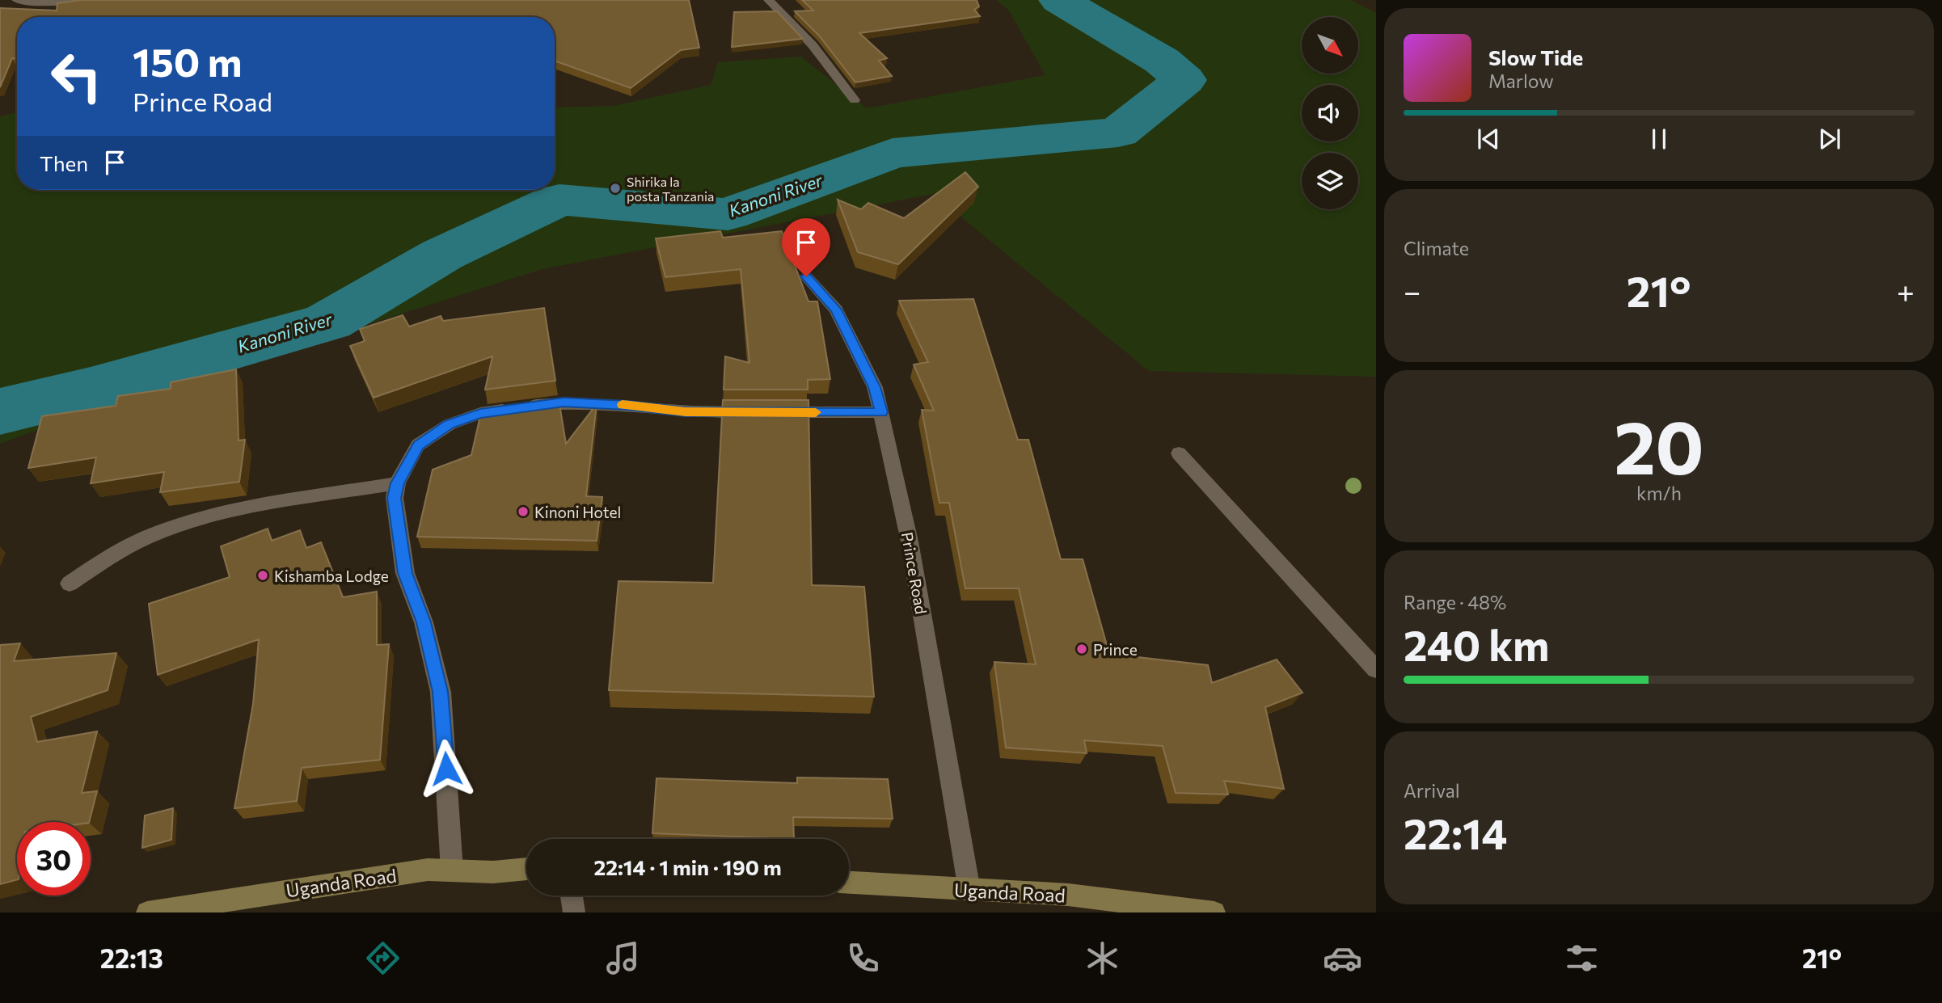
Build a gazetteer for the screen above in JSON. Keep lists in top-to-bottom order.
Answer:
{
  "streets": {
    "main road": ["Uganda Road"],
    "street": ["Prince Road"]
  },
  "crossings": [
    ["Prince Road", "Uganda Road"]
  ],
  "water": ["Kanoni River"],
  "places": [
    "Shirika la posta Tanzania",
    "Kinoni Hotel",
    "Kishamba Lodge",
    "Prince"
  ],
  "north": "bottom right",
  "page": {
    "turn": ["150 m", "Prince Road"],
    "song": ["Slow Tide", "Marlow"],
    "then": "Then",
    "tile": [
      "Climate",
      ["20", "km/h"],
      ["Range · 48%", "240 km"],
      ["Arrival", "22:14"]
    ],
    "heat": ["−", "21°", "+"],
    "limit": "30",
    "trip": "22:14 · 1 min · 190 m",
    "tabs": ["22:13", "21°"]
  }
}
